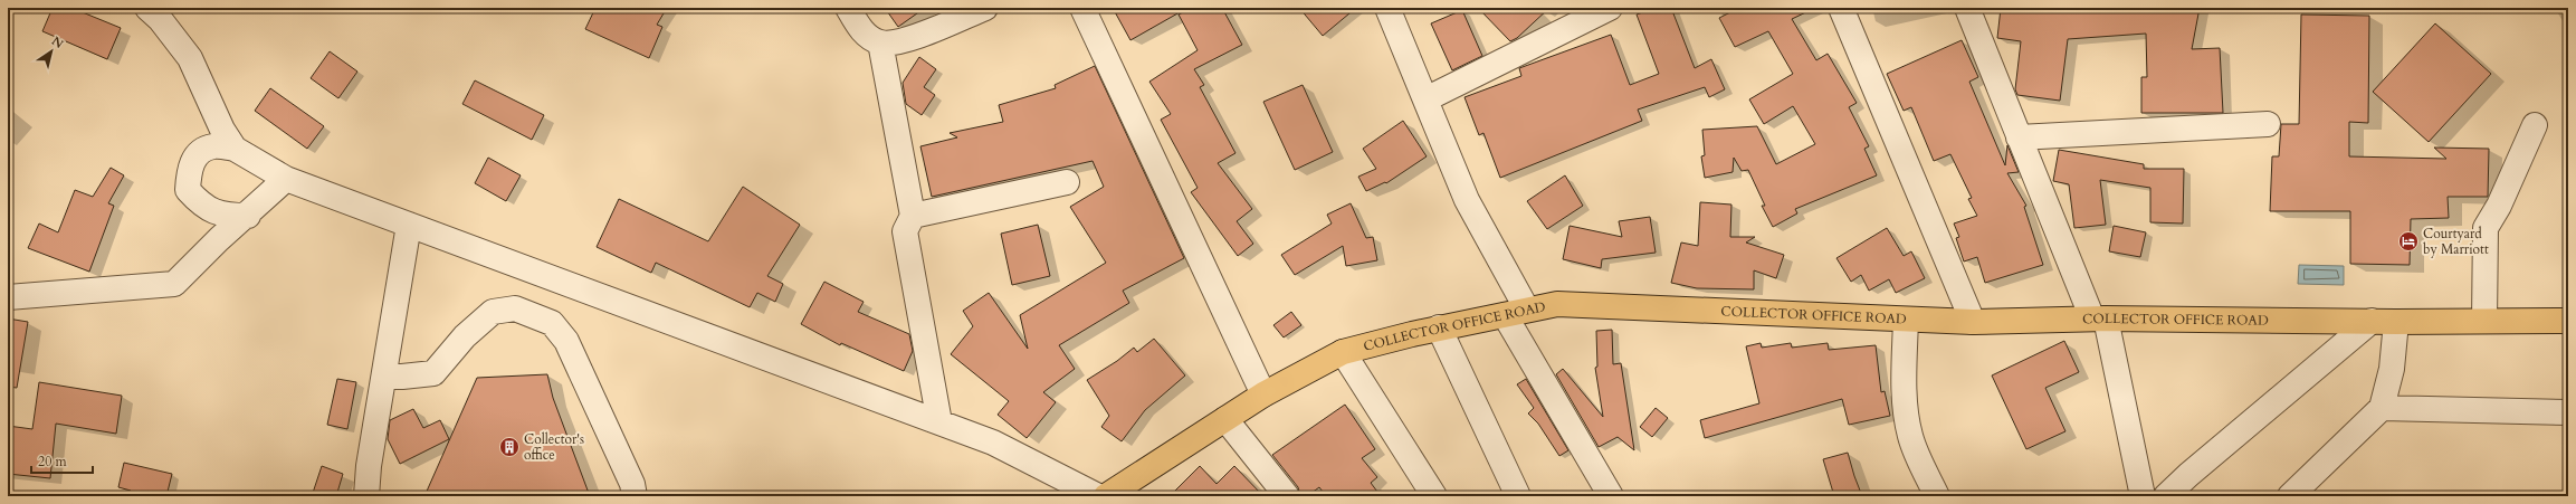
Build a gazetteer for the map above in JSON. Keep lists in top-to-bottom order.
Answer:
{
  "streets": {
    "main road": ["COLLECTOR OFFICE ROAD"]
  },
  "places": {
    "hotel": ["Courtyard by Marriott"],
    "building": ["Collector's office"]
  },
  "scale_bar": "20 m",
  "north": "top right"
}
